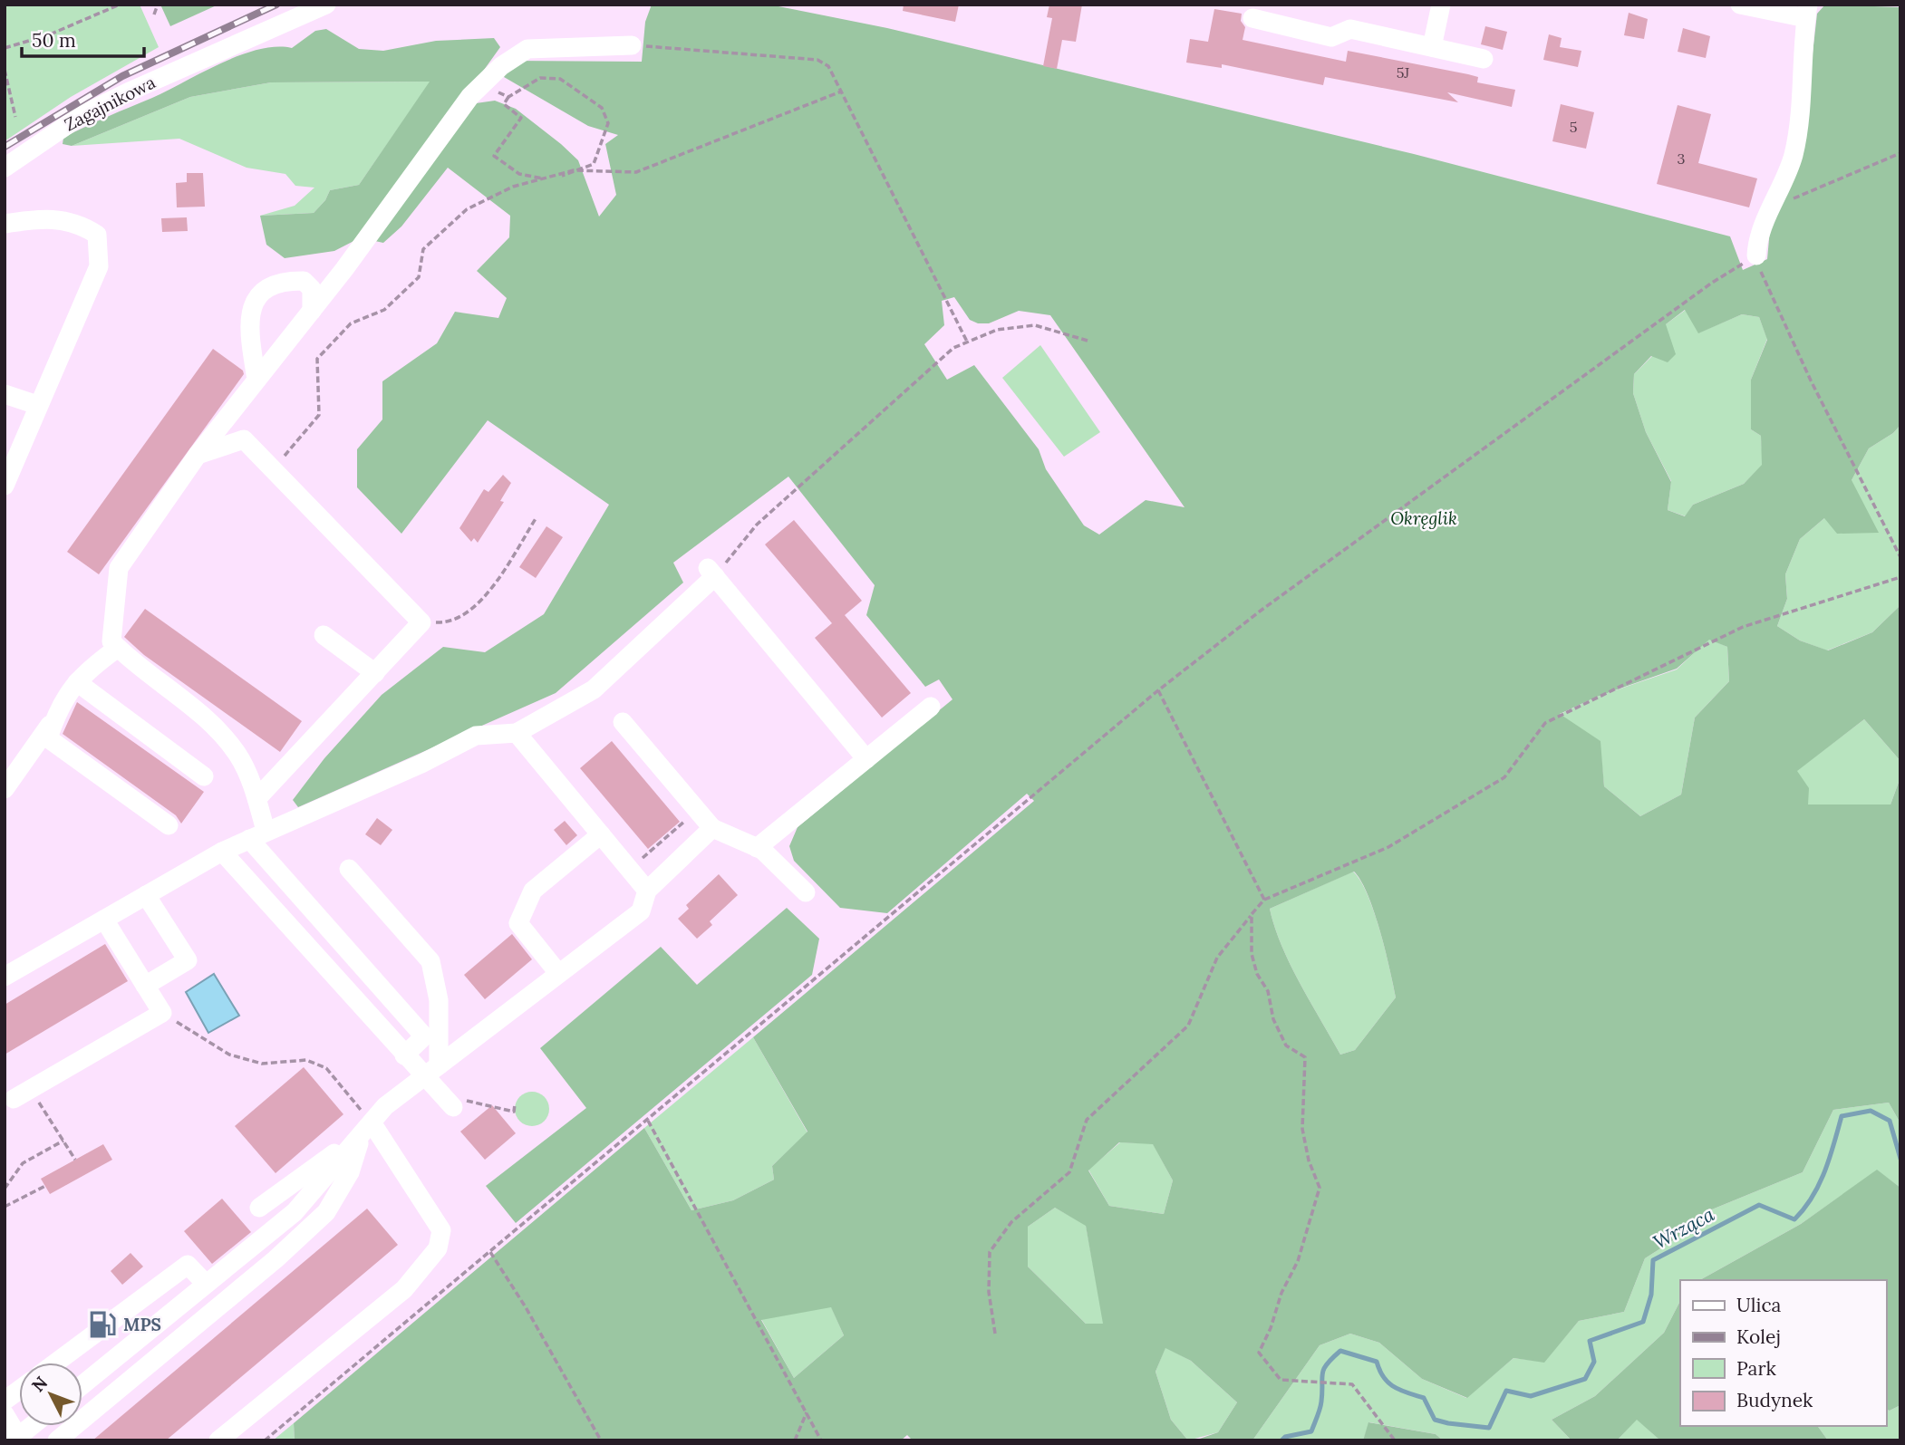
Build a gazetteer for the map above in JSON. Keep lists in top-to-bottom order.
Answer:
{
  "streets": {
    "street": ["Zagajnikowa"]
  },
  "water": ["Wrząca"],
  "parks": ["Okręglik"],
  "places": {
    "fuel station": ["MPS"]
  },
  "house_numbers": ["5J", "5", "3"],
  "legend": [
    "Ulica",
    "Kolej",
    "Park",
    "Budynek"
  ],
  "scale_bar": "50 m",
  "north": "top left"
}
